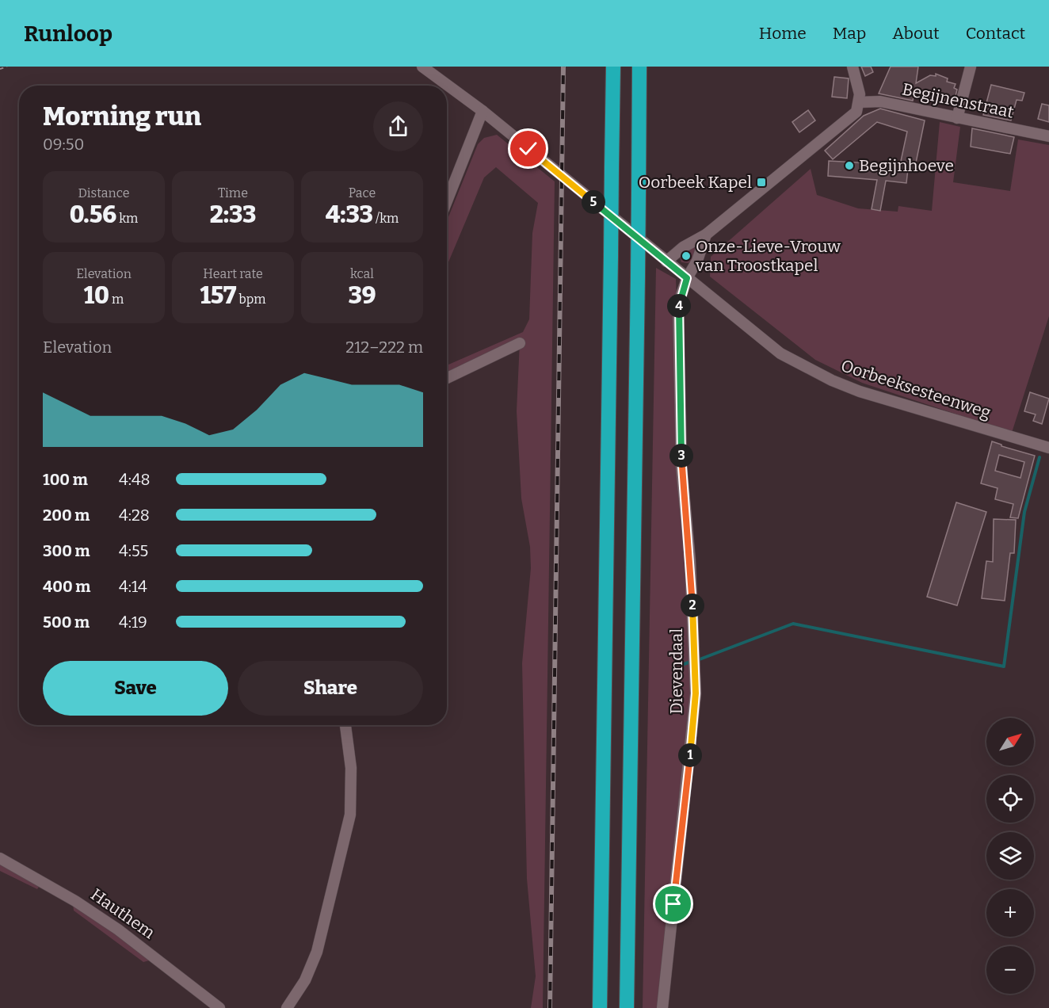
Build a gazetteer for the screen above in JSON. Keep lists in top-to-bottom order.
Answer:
{
  "streets": {
    "street": [
      "Begijnenstraat",
      "Oorbeeksesteenweg",
      "Dievendaal",
      "Hauthem"
    ]
  },
  "crossings": [
    ["Oorbeeksesteenweg", "Dievendaal"]
  ],
  "places": {
    "other": ["Begijnhoeve", "Onze-Lieve-Vrouw van Troostkapel"],
    "transit": ["Oorbeek Kapel"]
  },
  "north": "top right",
  "page": {
    "header": "Runloop",
    "nav": [
      "Home",
      "Map",
      "About",
      "Contact"
    ],
    "heading": ["Morning run", "09:50"],
    "stats": [
      ["Distance", "0.56 km"],
      ["Time", "2:33"],
      ["Pace", "4:33 /km"],
      ["Elevation", "10 m"],
      ["Heart rate", "157 bpm"],
      ["kcal", "39"]
    ],
    "pins": [
      "5",
      "4",
      "3",
      "2",
      "1"
    ],
    "chart": ["Elevation", "212–222 m"],
    "list": [
      {
        "name": "100 m",
        "note": "4:48"
      },
      {
        "name": "200 m",
        "note": "4:28"
      },
      {
        "name": "300 m",
        "note": "4:55"
      },
      {
        "name": "400 m",
        "note": "4:14"
      },
      {
        "name": "500 m",
        "note": "4:19"
      }
    ],
    "buttons": ["Save", "Share"],
    "map_buttons": ["+", "−"]
  }
}
